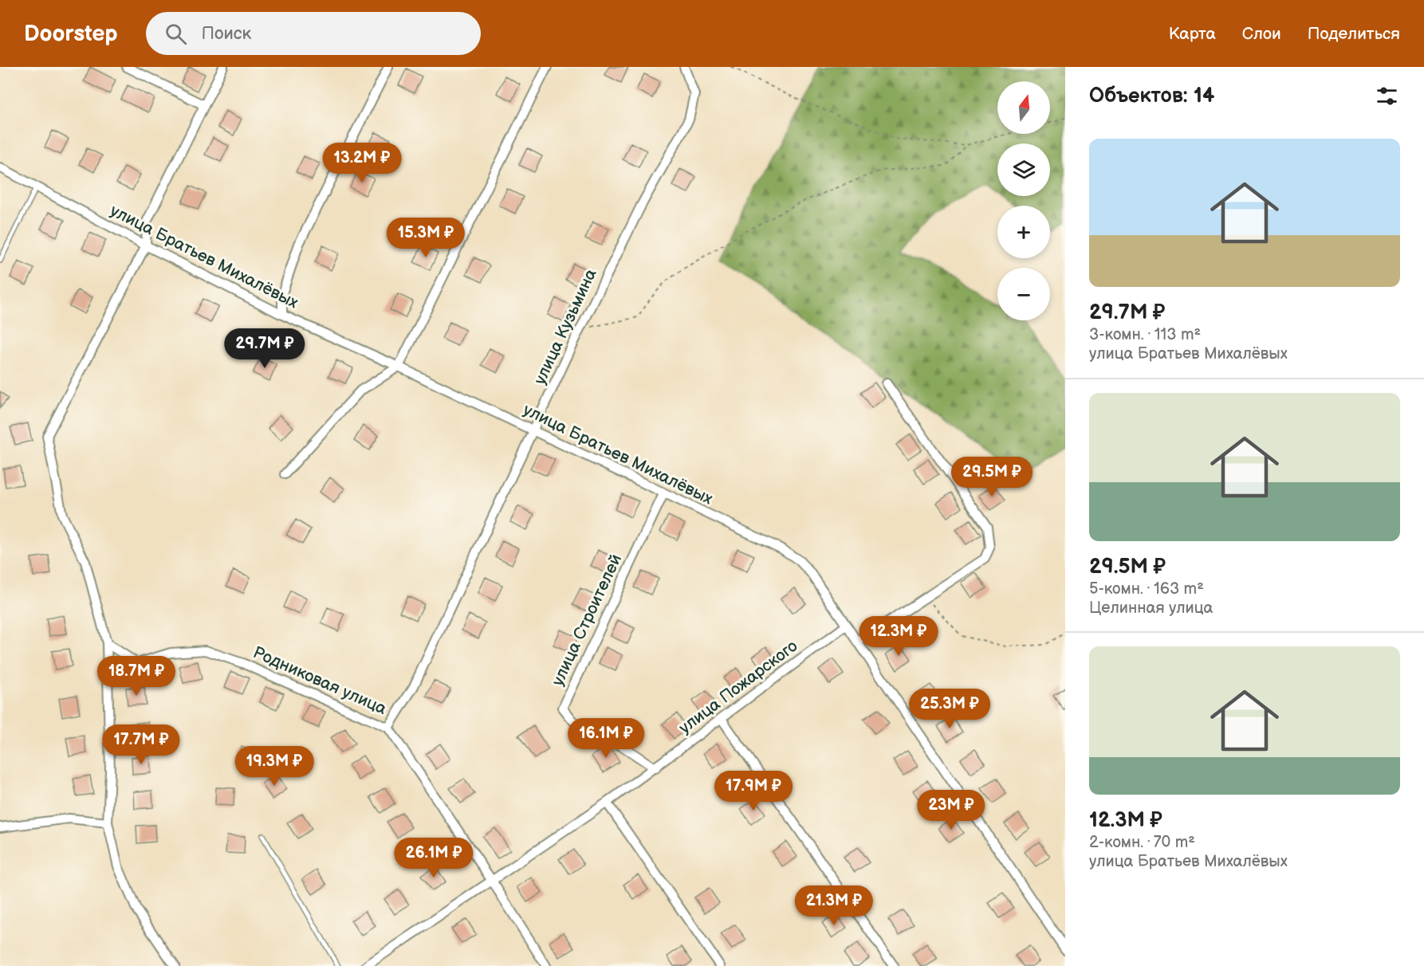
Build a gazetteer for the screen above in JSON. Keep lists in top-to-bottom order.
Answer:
{
  "streets": {
    "street": [
      "улица Братьев Михалёвых",
      "улица Кузьмина",
      "улица Строителей",
      "Родниковая улица",
      "улица Пожарского"
    ]
  },
  "crossings": [
    ["улица Братьев Михалёвых", "улица Кузьмина"],
    ["улица Братьев Михалёвых", "улица Строителей"],
    ["улица Братьев Михалёвых", "улица Пожарского"],
    ["улица Кузьмина", "Родниковая улица"],
    ["улица Строителей", "улица Пожарского"],
    ["Родниковая улица", "улица Пожарского"]
  ],
  "north": "top",
  "page": {
    "header": "Doorstep",
    "search": "Поиск",
    "nav": ["Карта", "Слои", "Поделиться"],
    "heading": "Объектов: 14",
    "map_buttons": ["+", "−"],
    "list": [
      {
        "name": "29.7M ₽",
        "note": "3-комн. · 113 m² · улица Братьев Михалёвых"
      },
      {
        "name": "29.5M ₽",
        "note": "5-комн. · 163 m² · Целинная улица"
      },
      {
        "name": "12.3M ₽",
        "note": "2-комн. · 70 m² · улица Братьев Михалёвых"
      }
    ],
    "price": [
      "13.2M ₽",
      "15.3M ₽",
      "29.7M ₽",
      "29.5M ₽",
      "12.3M ₽",
      "18.7M ₽",
      "25.3M ₽",
      "16.1M ₽",
      "17.7M ₽",
      "19.3M ₽",
      "17.9M ₽",
      "23M ₽",
      "26.1M ₽",
      "21.3M ₽"
    ]
  }
}
